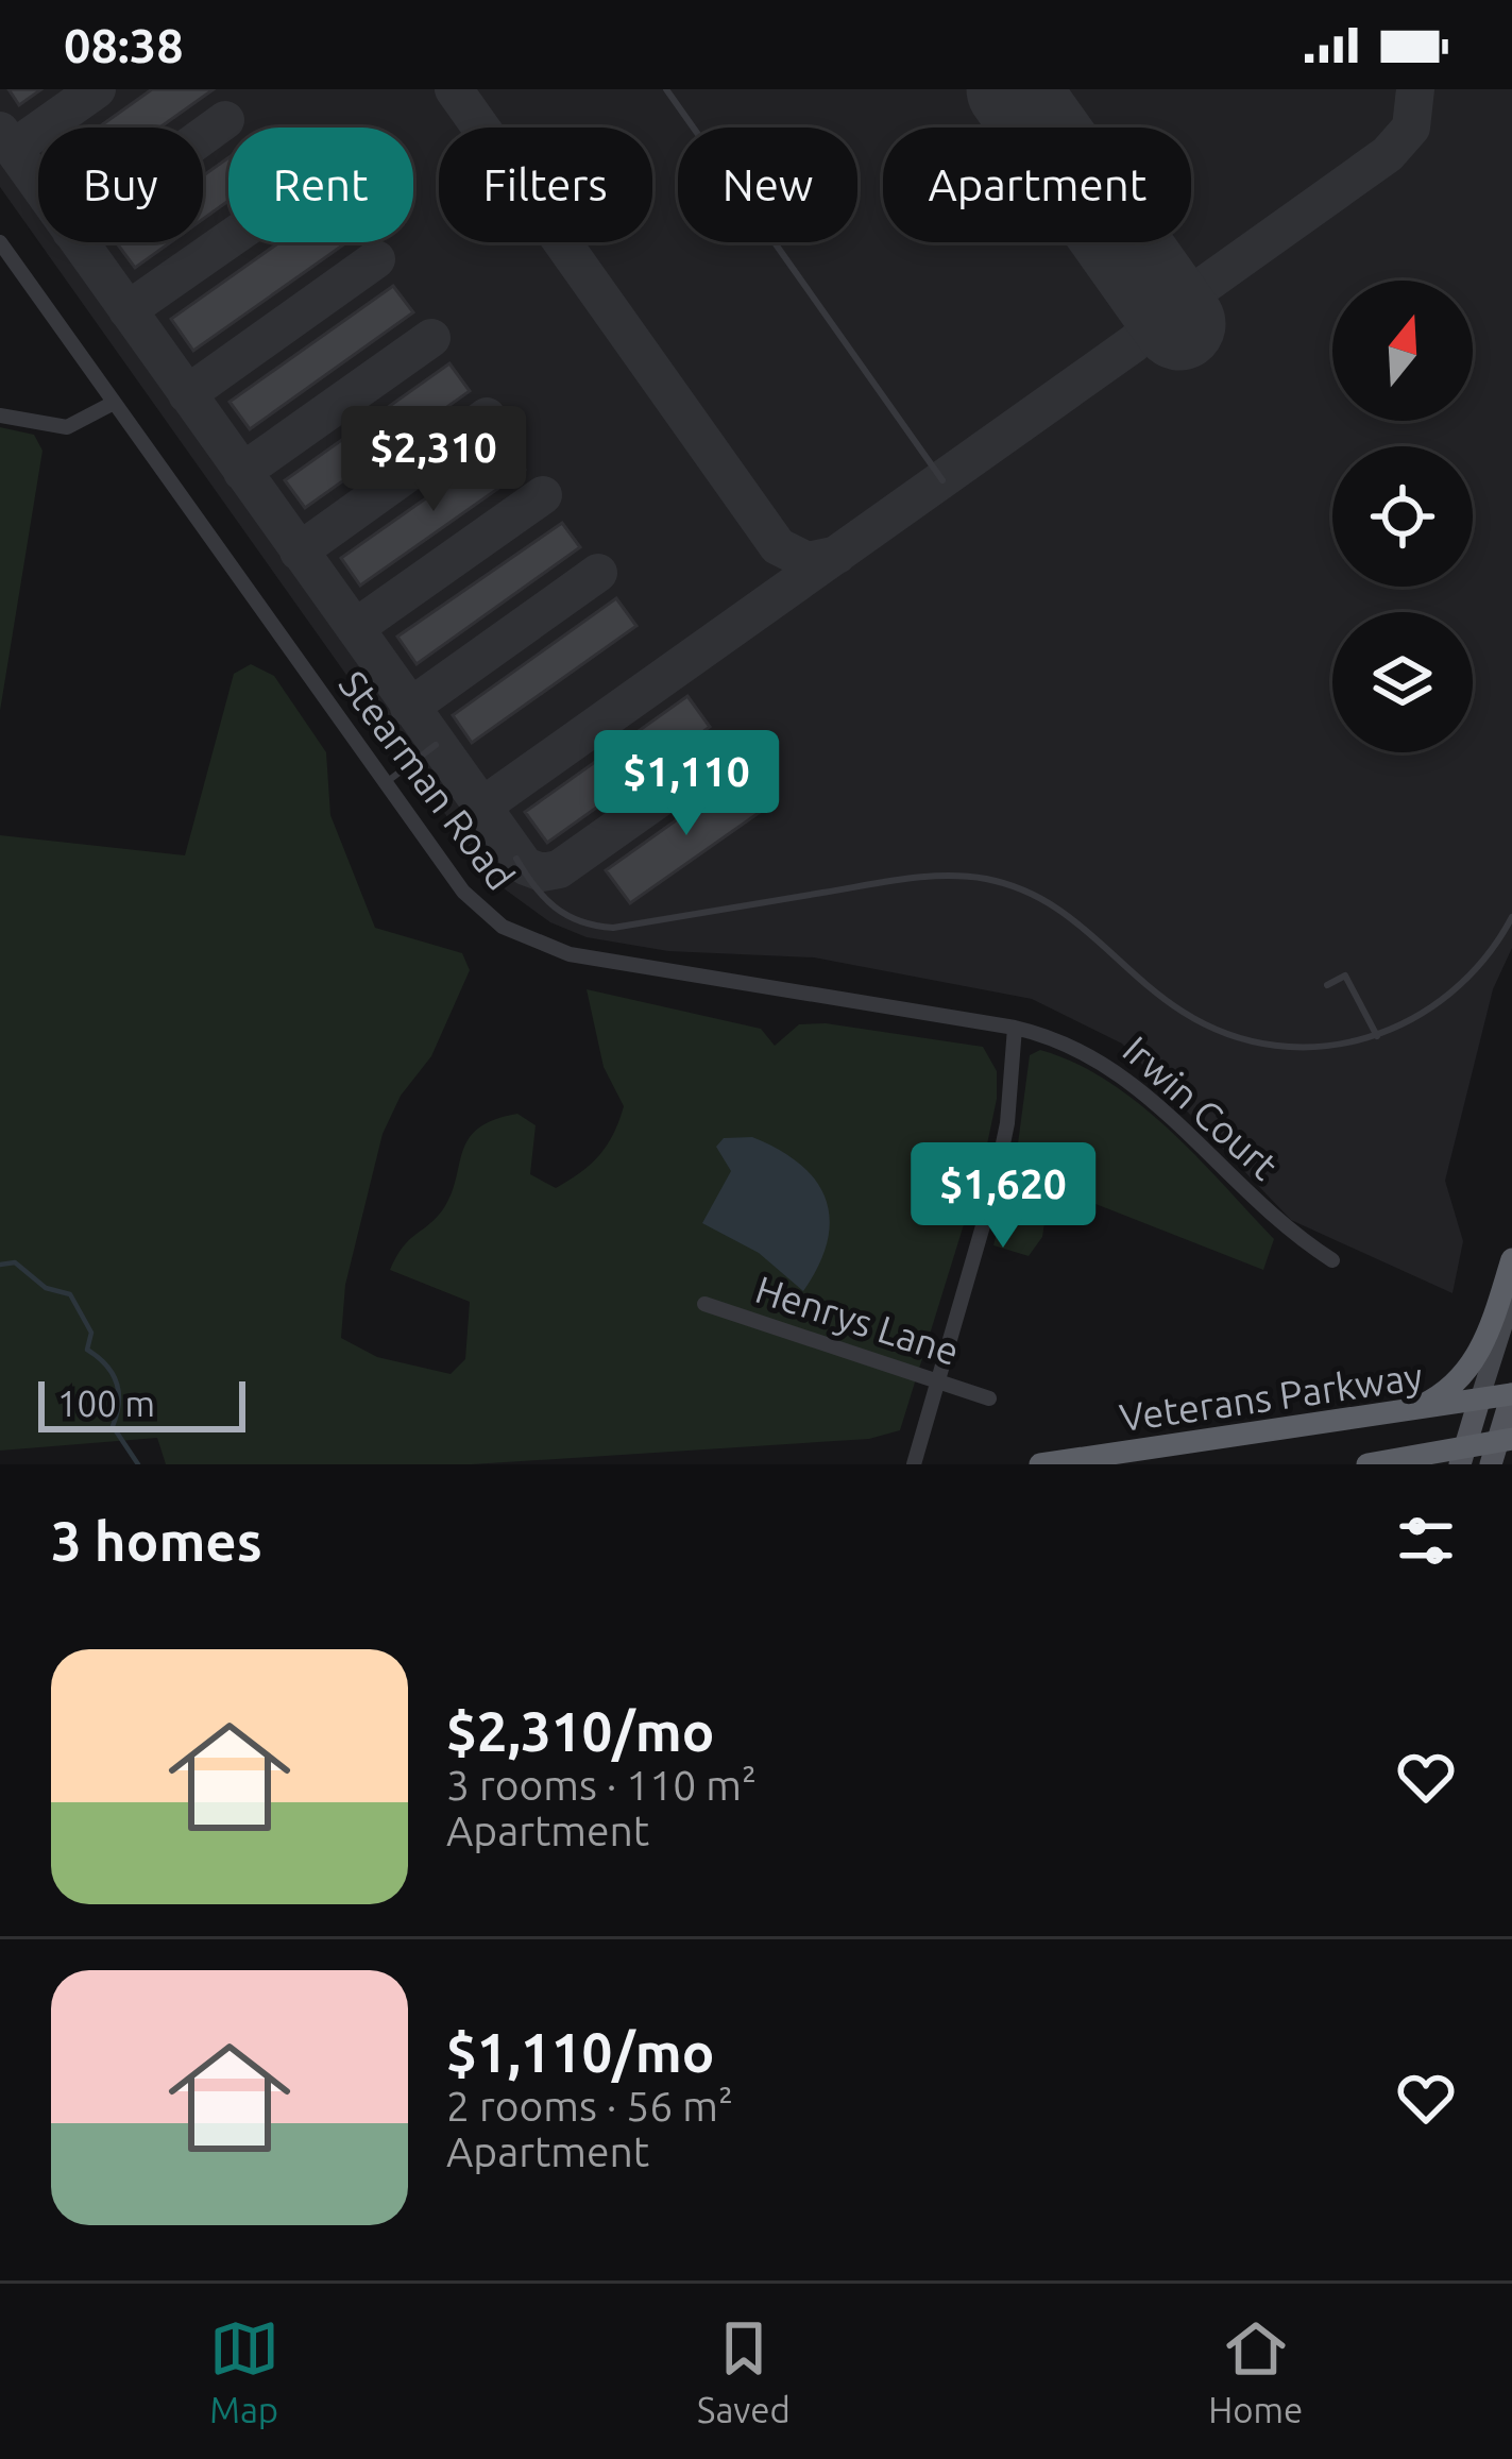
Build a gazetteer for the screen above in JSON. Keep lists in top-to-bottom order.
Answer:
{
  "streets": {
    "highway": ["Veterans Parkway"],
    "street": ["Stearman Road", "Irwin Court", "Henrys Lane"]
  },
  "crossings": [
    ["Stearman Road", "Irwin Court"]
  ],
  "scale_bar": "100 m",
  "north": "top",
  "page": {
    "status": "08:38",
    "chip": [
      "Buy",
      "Rent",
      "Filters",
      "New",
      "Apartment"
    ],
    "price": ["$2,310", "$1,110", "$1,620"],
    "scale": "100 m",
    "heading": "3 homes",
    "list": [
      {
        "name": "$2,310/mo",
        "note": "3 rooms · 110 m² · Apartment"
      },
      {
        "name": "$1,110/mo",
        "note": "2 rooms · 56 m² · Apartment"
      }
    ],
    "tabs": ["Map", "Saved", "Home"]
  }
}
